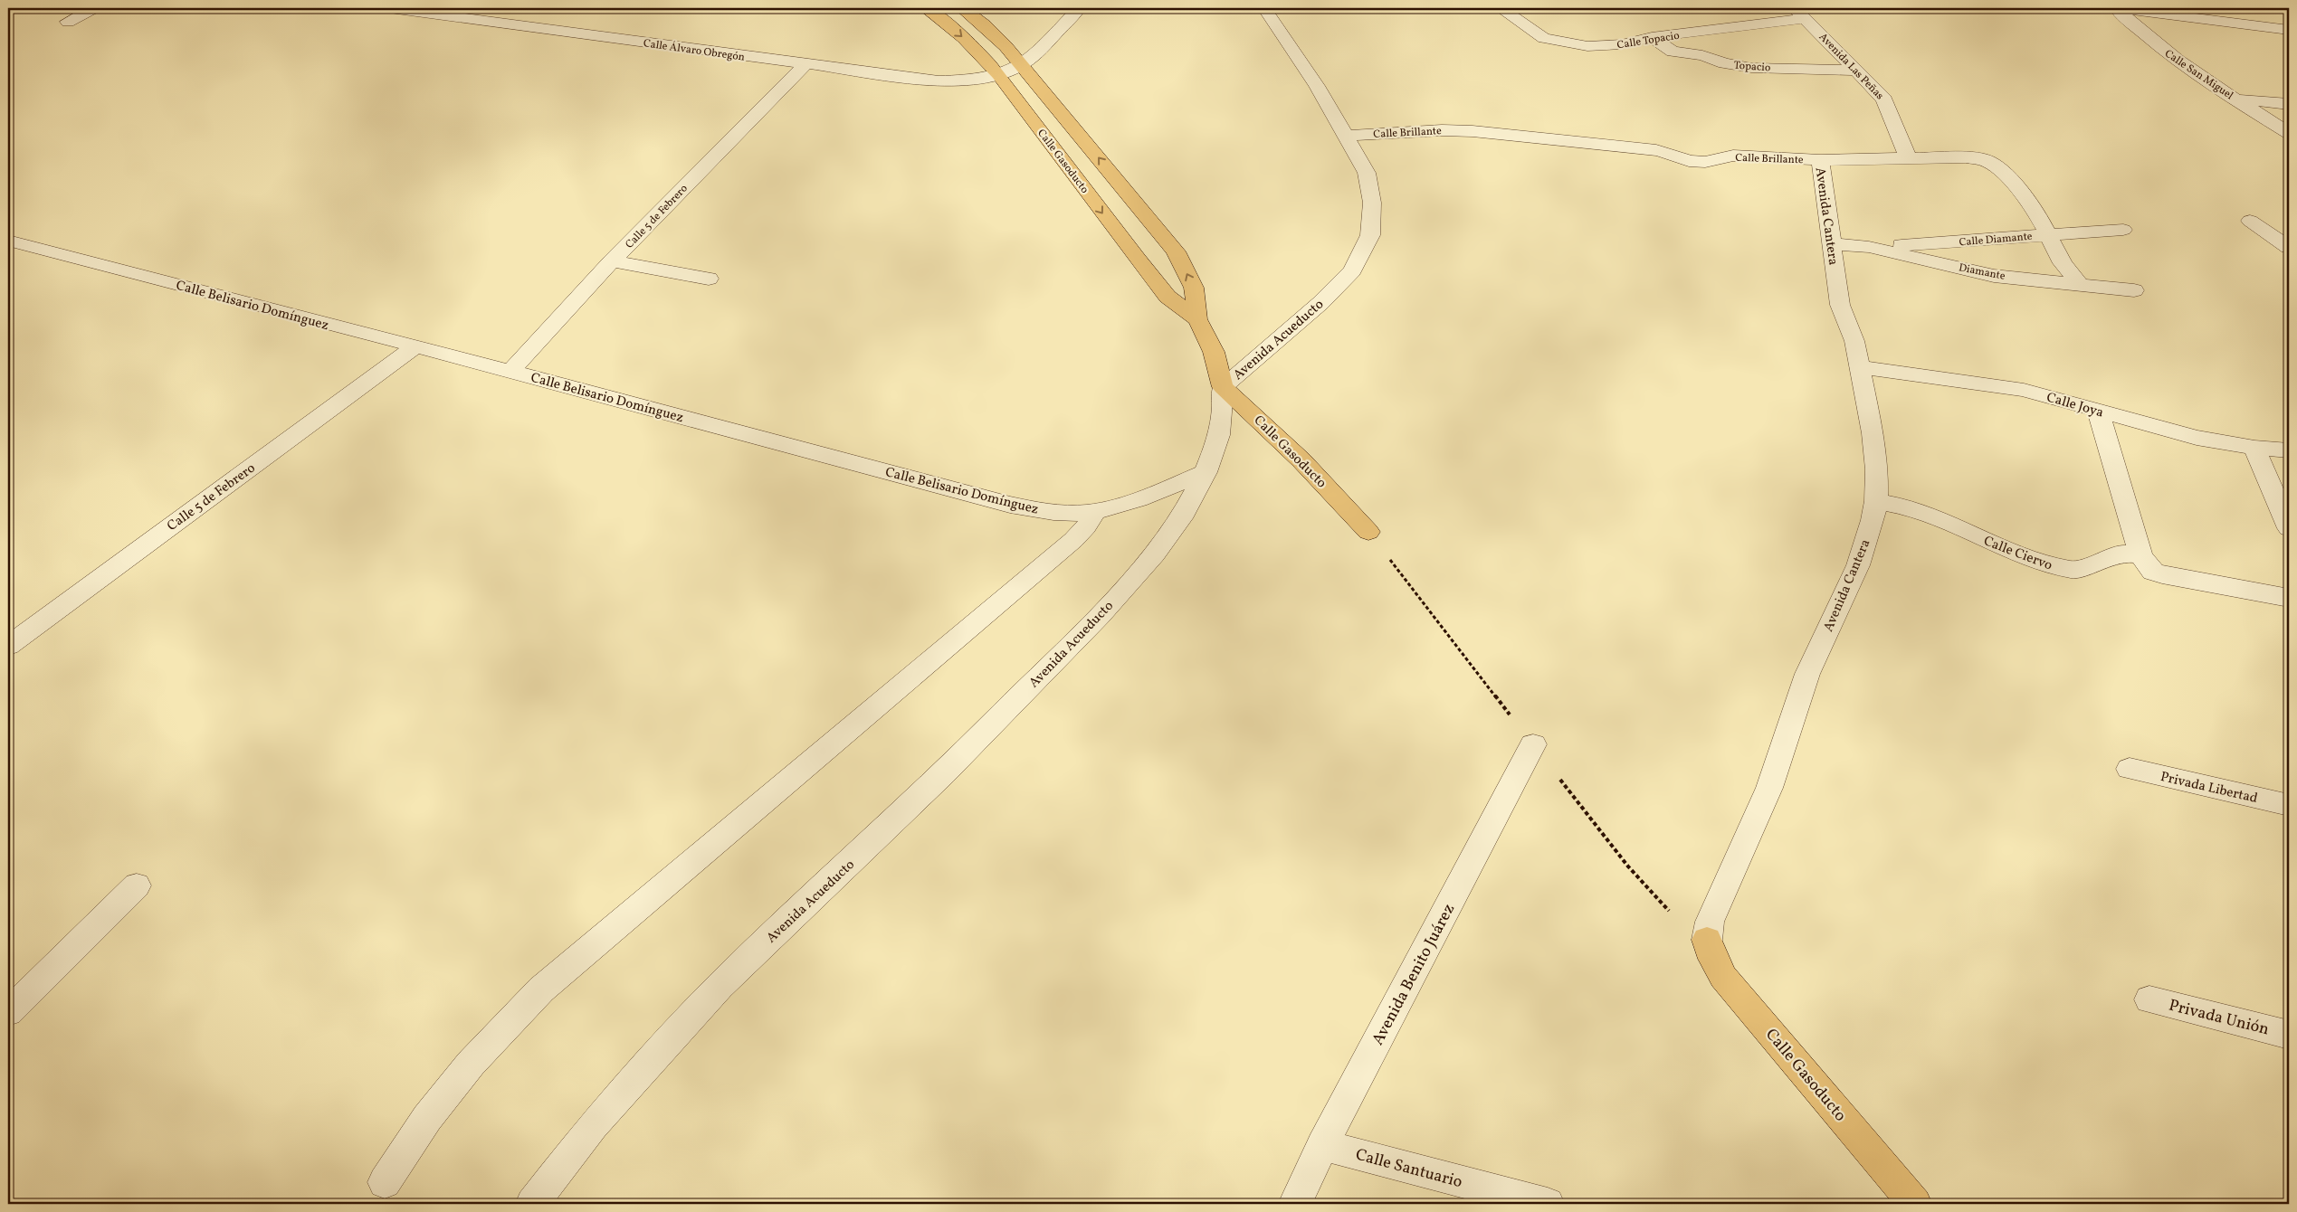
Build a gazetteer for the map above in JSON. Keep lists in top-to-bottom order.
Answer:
{
  "streets": {
    "main road": ["Calle Gasoducto"],
    "street": [
      "Calle Topacio",
      "Calle Álvaro Obregón",
      "Topacio",
      "Avenida Las Peñas",
      "Calle San Miguel",
      "Calle Brillante",
      "Calle 5 de Febrero",
      "Avenida Cantera",
      "Calle Diamante",
      "Diamante",
      "Calle Belisario Domínguez",
      "Avenida Acueducto",
      "Calle Joya",
      "Calle Ciervo",
      "Privada Libertad",
      "Avenida Benito Juárez",
      "Privada Unión",
      "Calle Santuario"
    ]
  },
  "crossings": [
    ["Calle Topacio", "Topacio"],
    ["Calle Topacio", "Avenida Las Peñas"],
    ["Calle Álvaro Obregón", "Calle Gasoducto"],
    ["Calle Álvaro Obregón", "Calle 5 de Febrero"],
    ["Topacio", "Avenida Las Peñas"],
    ["Avenida Las Peñas", "Calle Brillante"],
    ["Calle Brillante", "Avenida Cantera"],
    ["Calle Brillante", "Calle Diamante"],
    ["Calle Brillante", "Diamante"],
    ["Calle Brillante", "Avenida Acueducto"],
    ["Calle Gasoducto", "Avenida Cantera"],
    ["Calle Gasoducto", "Avenida Acueducto"],
    ["Calle 5 de Febrero", "Calle Belisario Domínguez"],
    ["Avenida Cantera", "Diamante"],
    ["Avenida Cantera", "Calle Joya"],
    ["Avenida Cantera", "Calle Ciervo"],
    ["Calle Diamante", "Diamante"],
    ["Calle Belisario Domínguez", "Avenida Acueducto"],
    ["Avenida Benito Juárez", "Calle Santuario"]
  ]
}
